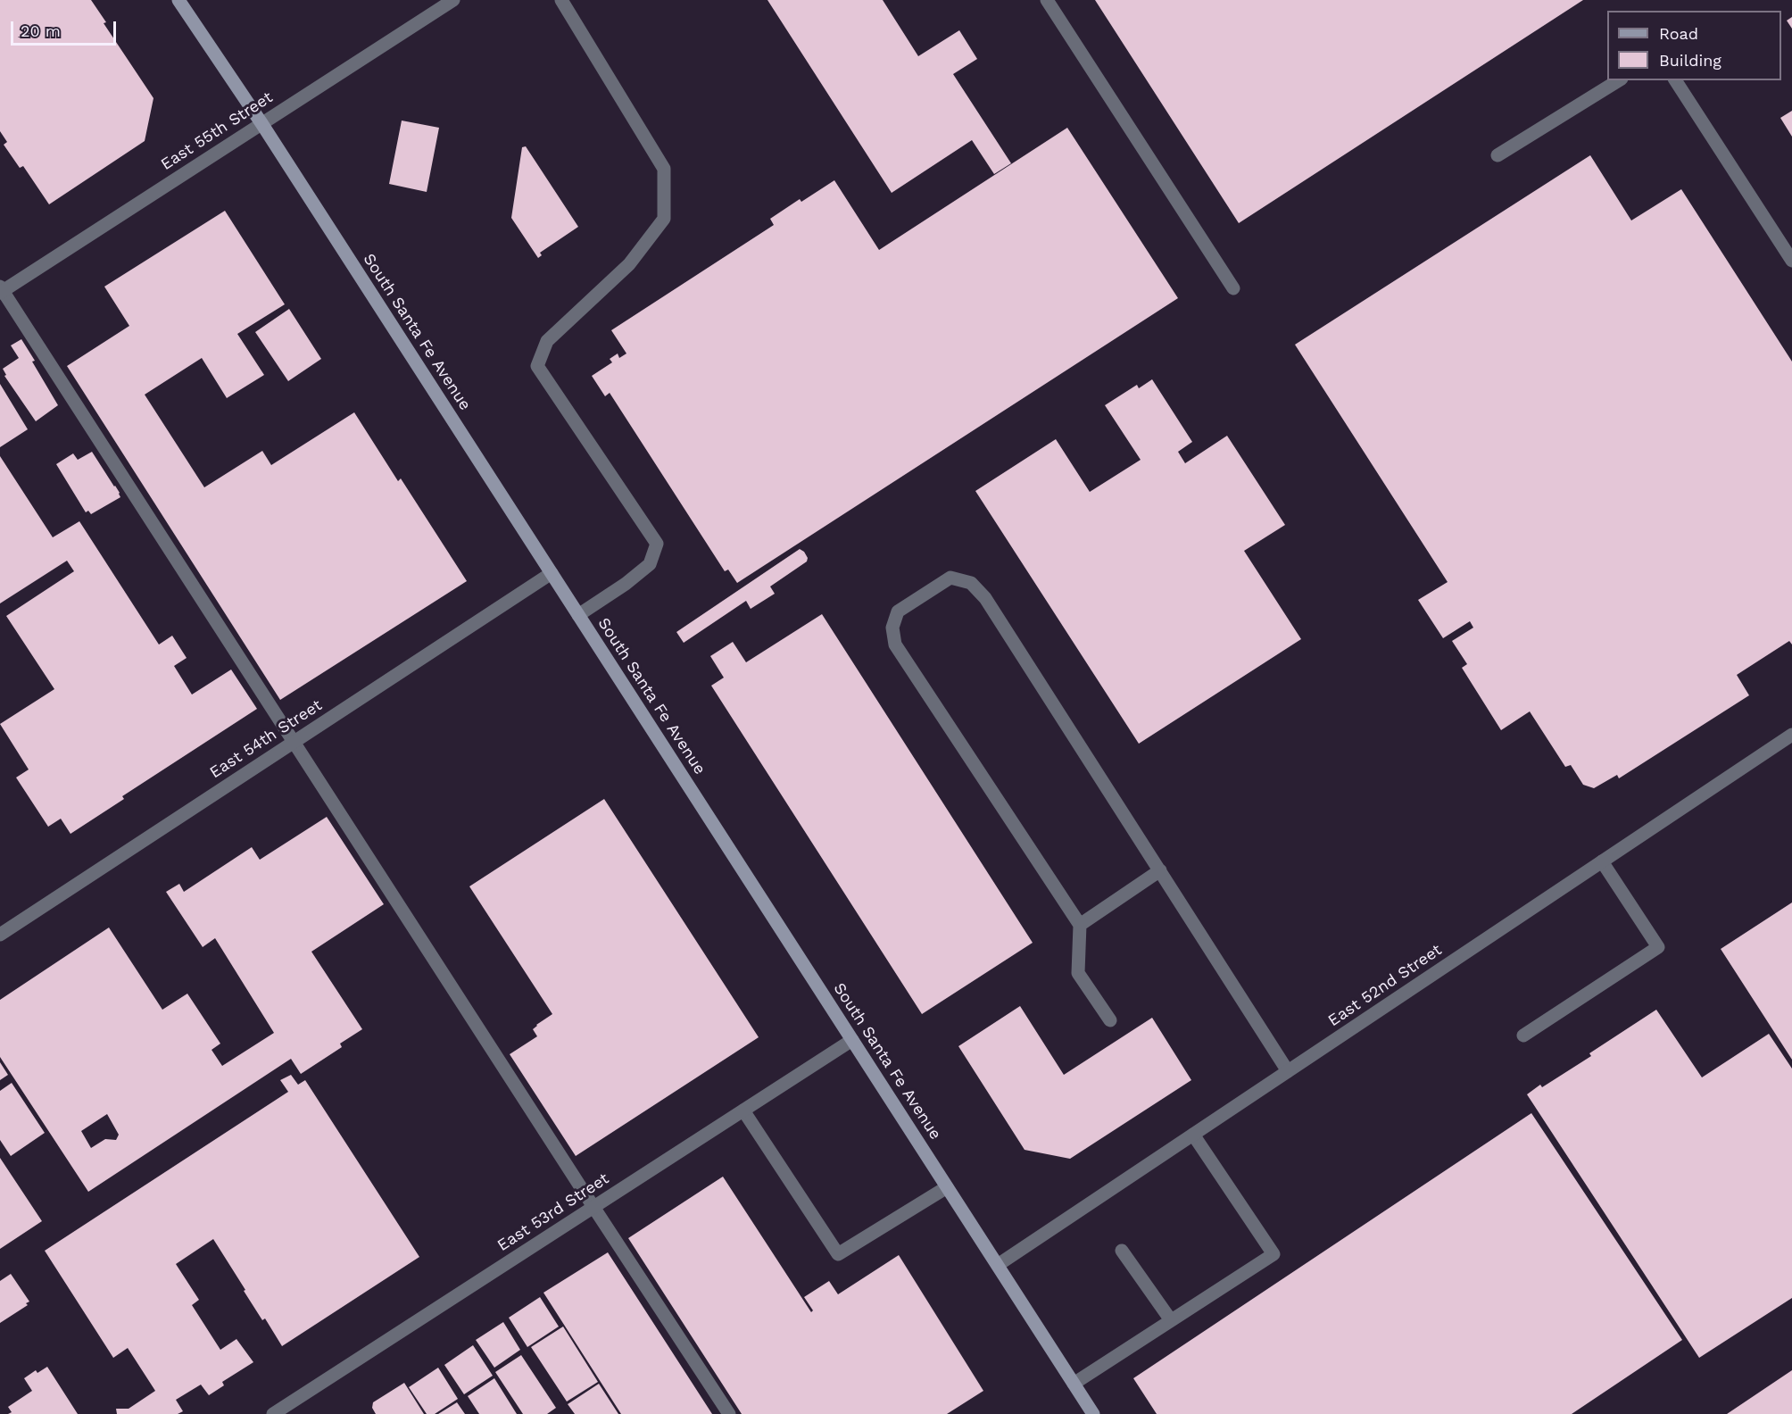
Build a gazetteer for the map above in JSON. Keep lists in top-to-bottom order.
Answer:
{
  "streets": {
    "main road": ["South Santa Fe Avenue"],
    "street": [
      "East 55th Street",
      "East 54th Street",
      "East 52nd Street",
      "East 53rd Street"
    ]
  },
  "crossings": [
    ["East 55th Street", "South Santa Fe Avenue"],
    ["South Santa Fe Avenue", "East 54th Street"],
    ["South Santa Fe Avenue", "East 52nd Street"],
    ["South Santa Fe Avenue", "East 53rd Street"]
  ],
  "legend": ["Road", "Building"],
  "scale_bar": "20 m"
}
